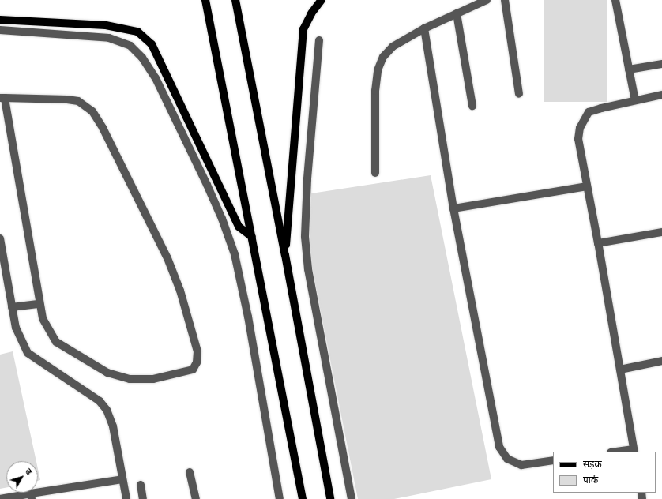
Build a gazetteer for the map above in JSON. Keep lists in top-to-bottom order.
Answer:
{
  "legend": ["सड़क", "पार्क"],
  "north": "top right"
}
